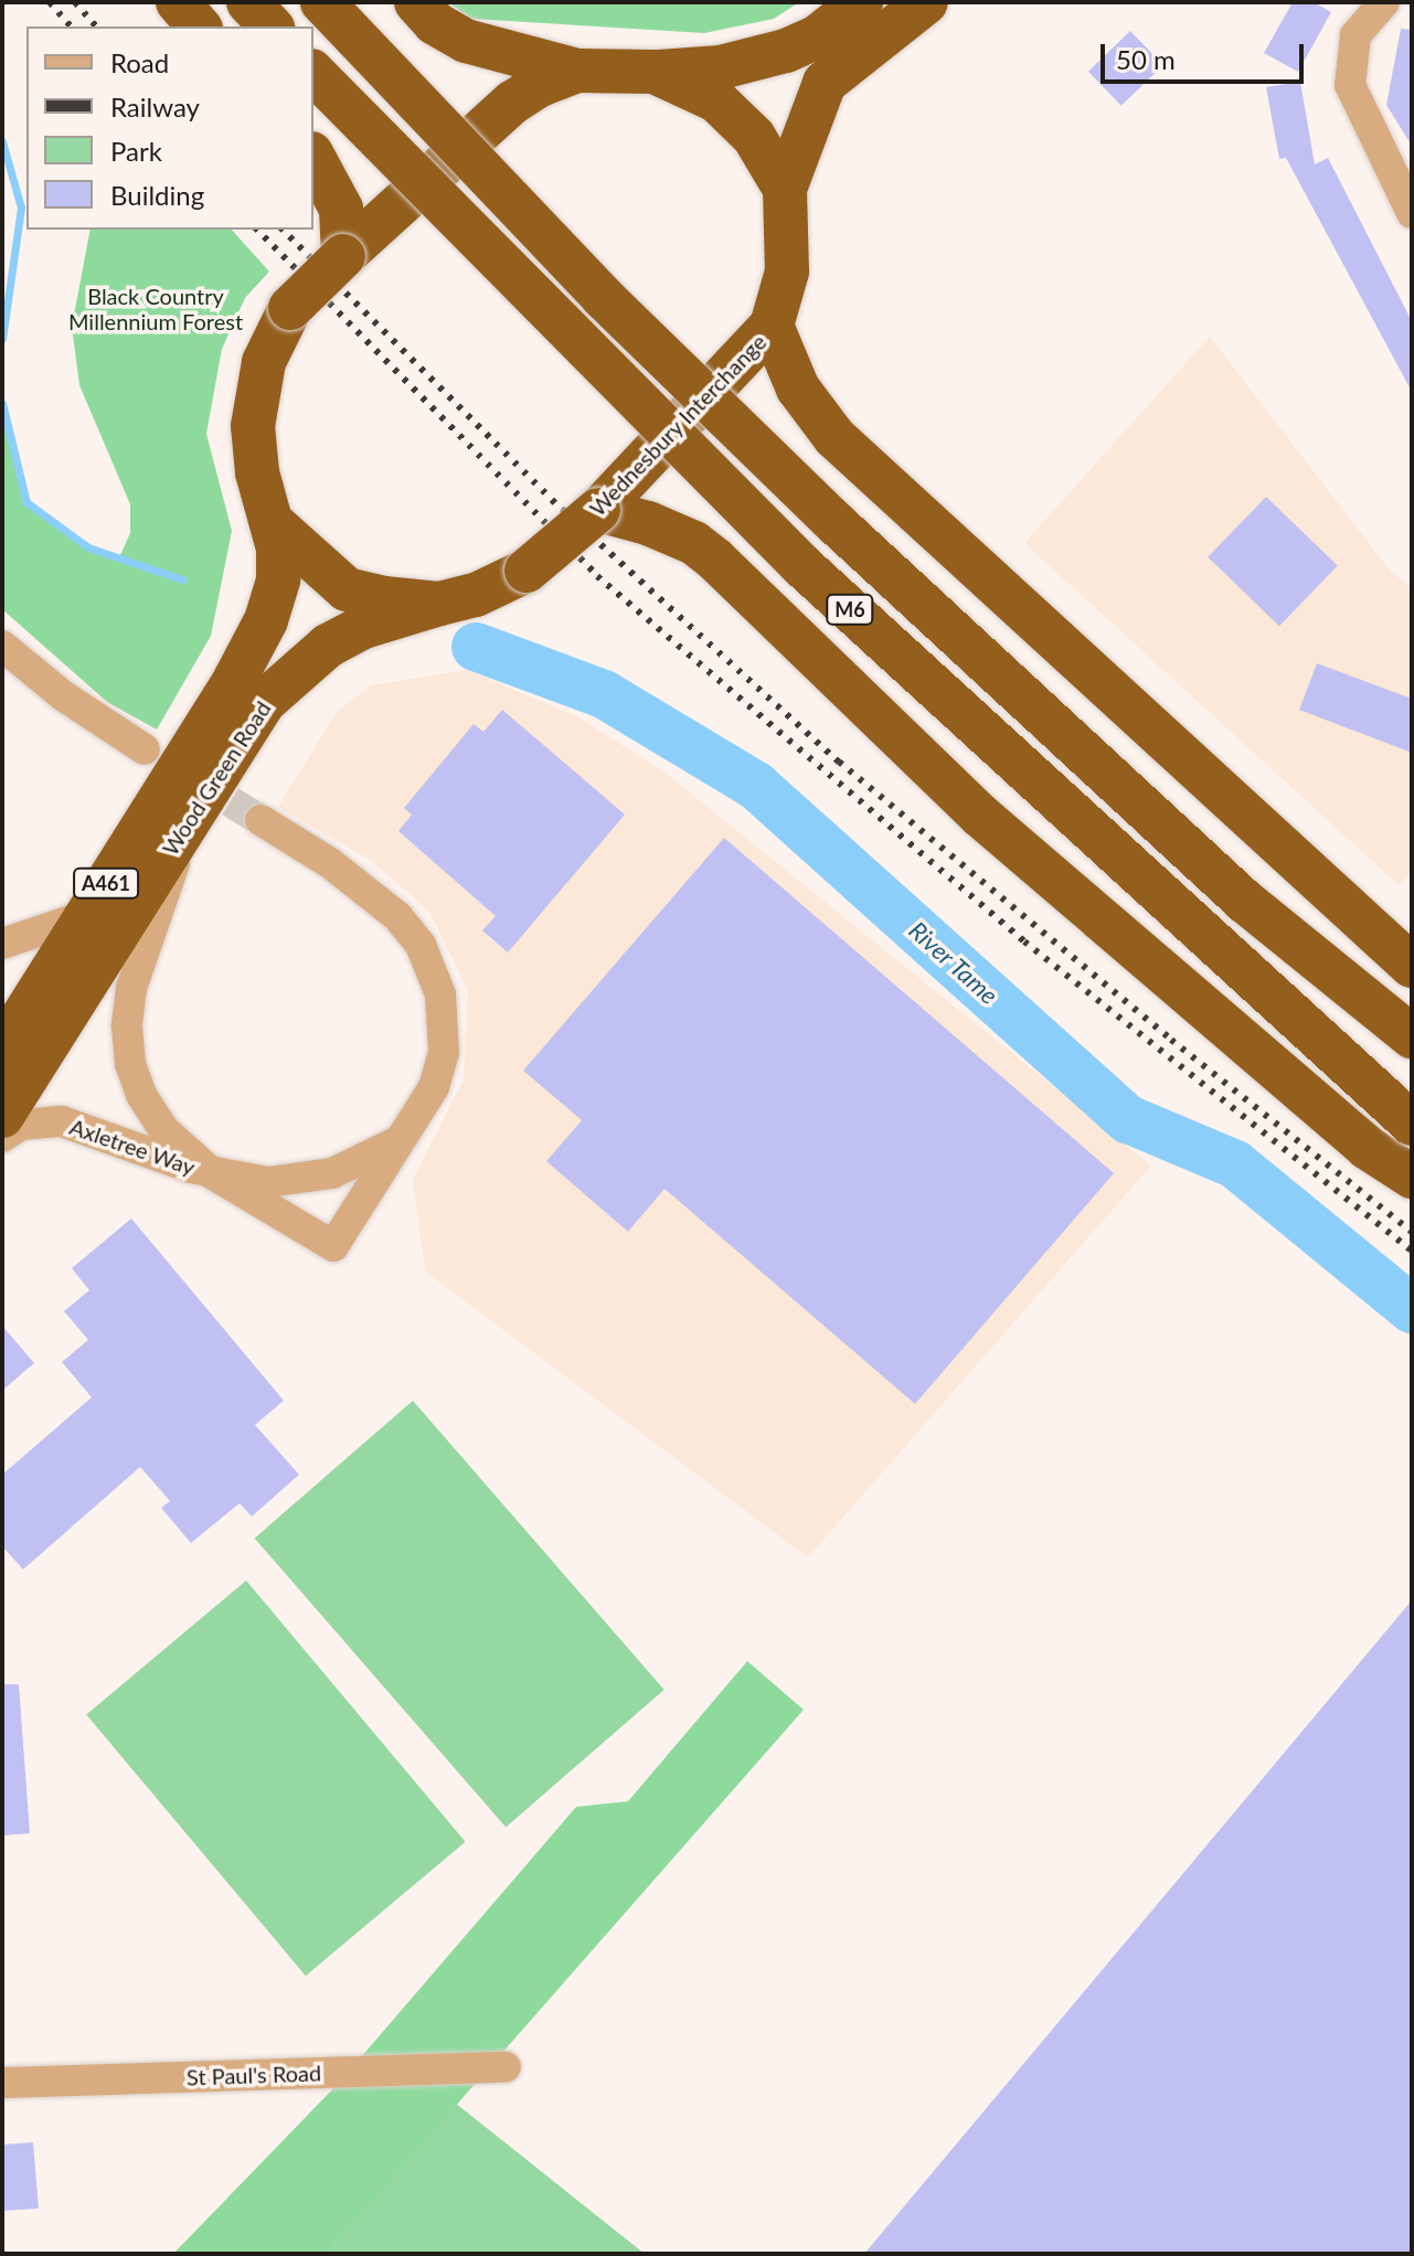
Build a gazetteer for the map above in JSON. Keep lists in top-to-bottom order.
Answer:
{
  "streets": {
    "highway": [
      "Wednesbury Interchange",
      "M6",
      "Wood Green Road",
      "A461"
    ],
    "street": ["Axletree Way", "St Paul's Road"]
  },
  "crossings": [
    ["Wednesbury Interchange", "Wood Green Road"],
    ["Wood Green Road", "Axletree Way"]
  ],
  "water": ["River Tame"],
  "parks": ["Black Country Millennium Forest"],
  "legend": [
    "Road",
    "Railway",
    "Park",
    "Building"
  ],
  "scale_bar": "50 m"
}
